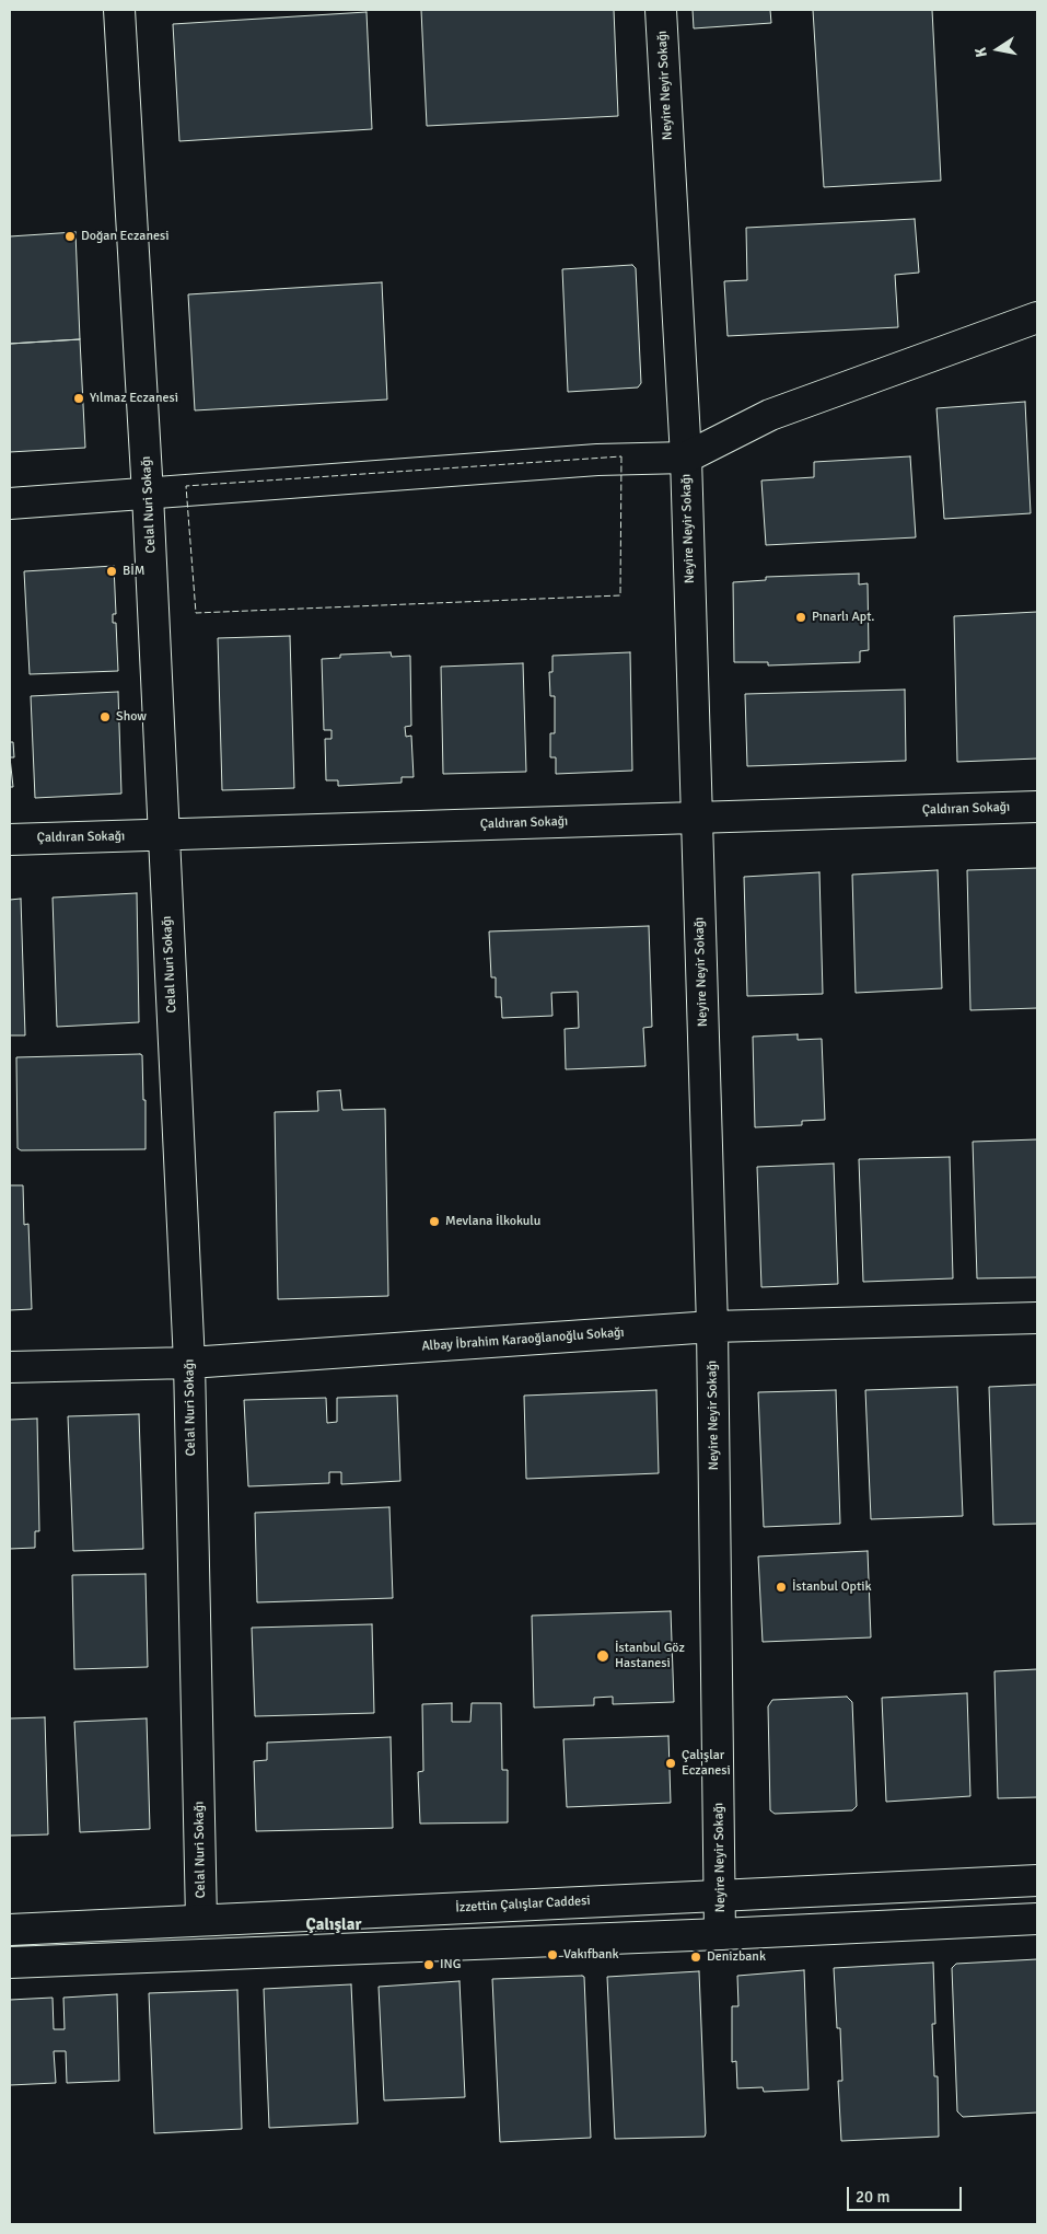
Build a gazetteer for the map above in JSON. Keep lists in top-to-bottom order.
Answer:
{
  "streets": {
    "street": [
      "Neyire Neyir Sokağı",
      "Celal Nuri Sokağı",
      "Çaldıran Sokağı",
      "Albay İbrahim Karaoğlanoğlu Sokağı",
      "İzzettin Çalışlar Caddesi"
    ]
  },
  "crossings": [
    ["Neyire Neyir Sokağı", "Çaldıran Sokağı"],
    ["Neyire Neyir Sokağı", "Albay İbrahim Karaoğlanoğlu Sokağı"],
    ["Neyire Neyir Sokağı", "İzzettin Çalışlar Caddesi"],
    ["Celal Nuri Sokağı", "Çaldıran Sokağı"],
    ["Celal Nuri Sokağı", "Albay İbrahim Karaoğlanoğlu Sokağı"],
    ["Celal Nuri Sokağı", "İzzettin Çalışlar Caddesi"]
  ],
  "districts": ["Çalışlar"],
  "places": [
    "Doğan Eczanesi",
    "Yılmaz Eczanesi",
    "BİM",
    "Pınarlı Apt.",
    "Show",
    "Mevlana İlkokulu",
    "İstanbul Optik",
    "İstanbul Göz Hastanesi",
    "Çalışlar Eczanesi",
    "Vakıfbank",
    "Denizbank",
    "ING"
  ],
  "scale_bar": "20 m",
  "north": "left"
}
